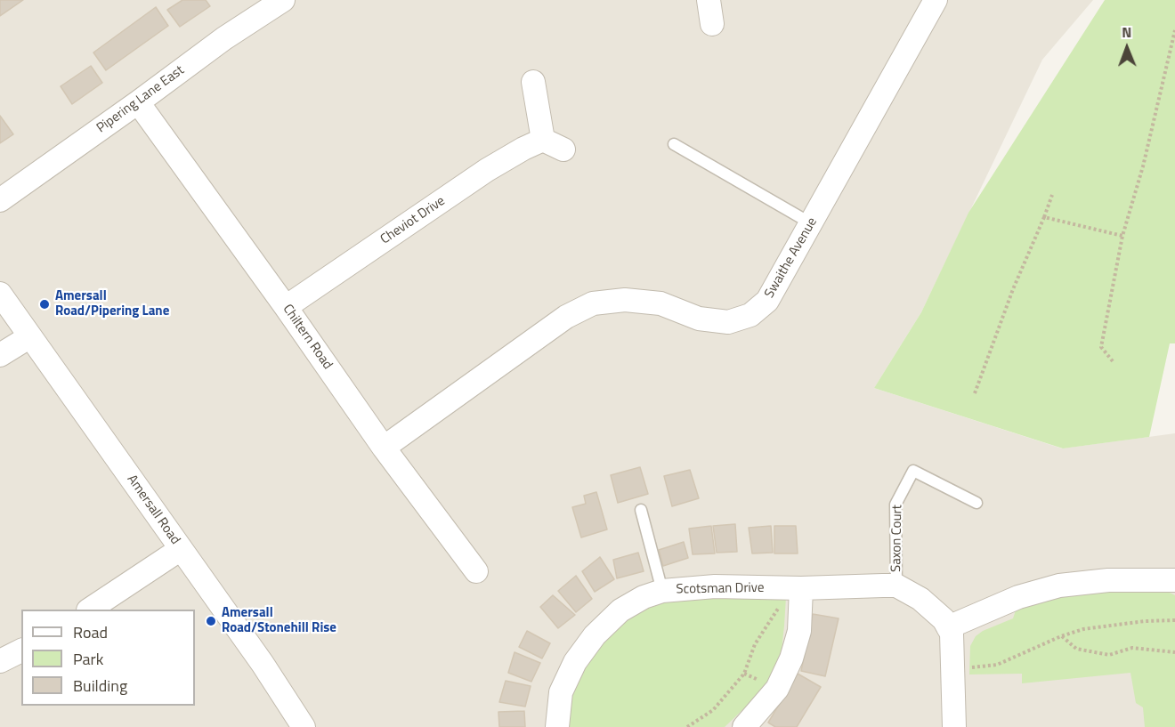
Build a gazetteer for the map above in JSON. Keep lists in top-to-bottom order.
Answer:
{
  "streets": {
    "street": [
      "Pipering Lane East",
      "Cheviot Drive",
      "Swaithe Avenue",
      "Chiltern Road",
      "Amersall Road",
      "Scotsman Drive"
    ],
    "lane": ["Saxon Court"]
  },
  "crossings": [
    ["Pipering Lane East", "Chiltern Road"],
    ["Cheviot Drive", "Chiltern Road"],
    ["Swaithe Avenue", "Chiltern Road"],
    ["Saxon Court", "Scotsman Drive"]
  ],
  "places": ["Amersall Road/Pipering Lane", "Amersall Road/Stonehill Rise"],
  "legend": ["Road", "Park", "Building"],
  "north": "top"
}
